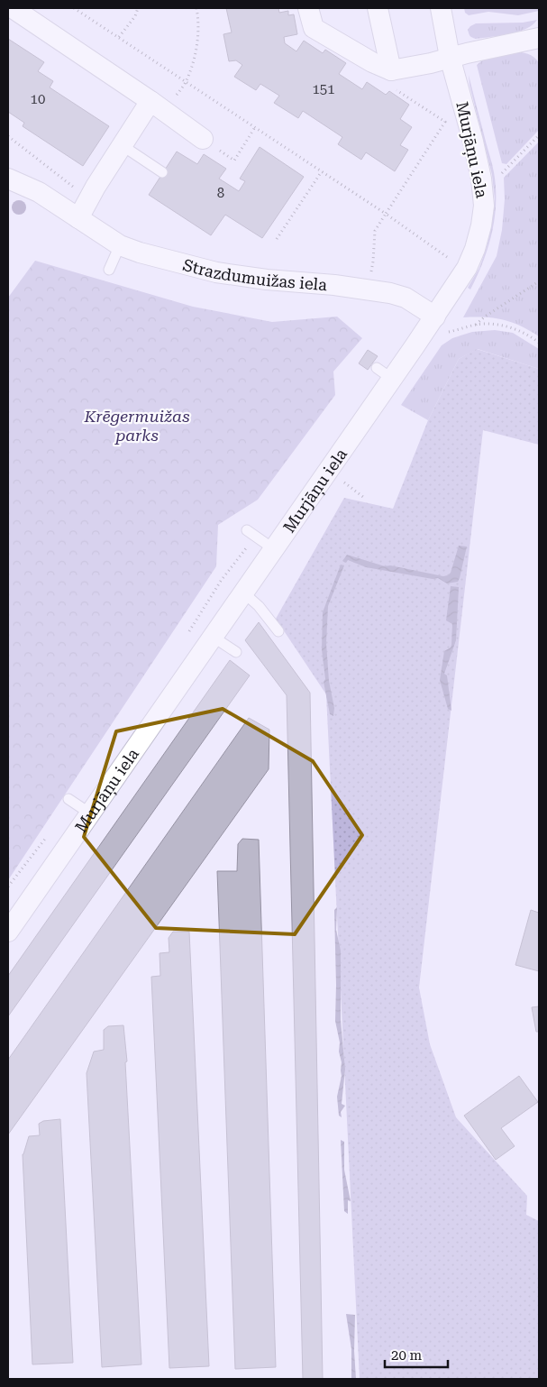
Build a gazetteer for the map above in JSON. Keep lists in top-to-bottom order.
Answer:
{
  "streets": {
    "street": ["Murjāņu iela", "Strazdumuižas iela"]
  },
  "crossings": [
    ["Murjāņu iela", "Strazdumuižas iela"]
  ],
  "parks": ["Krēgermuižas parks"],
  "house_numbers": ["151", "10", "8"],
  "scale_bar": "20 m"
}
